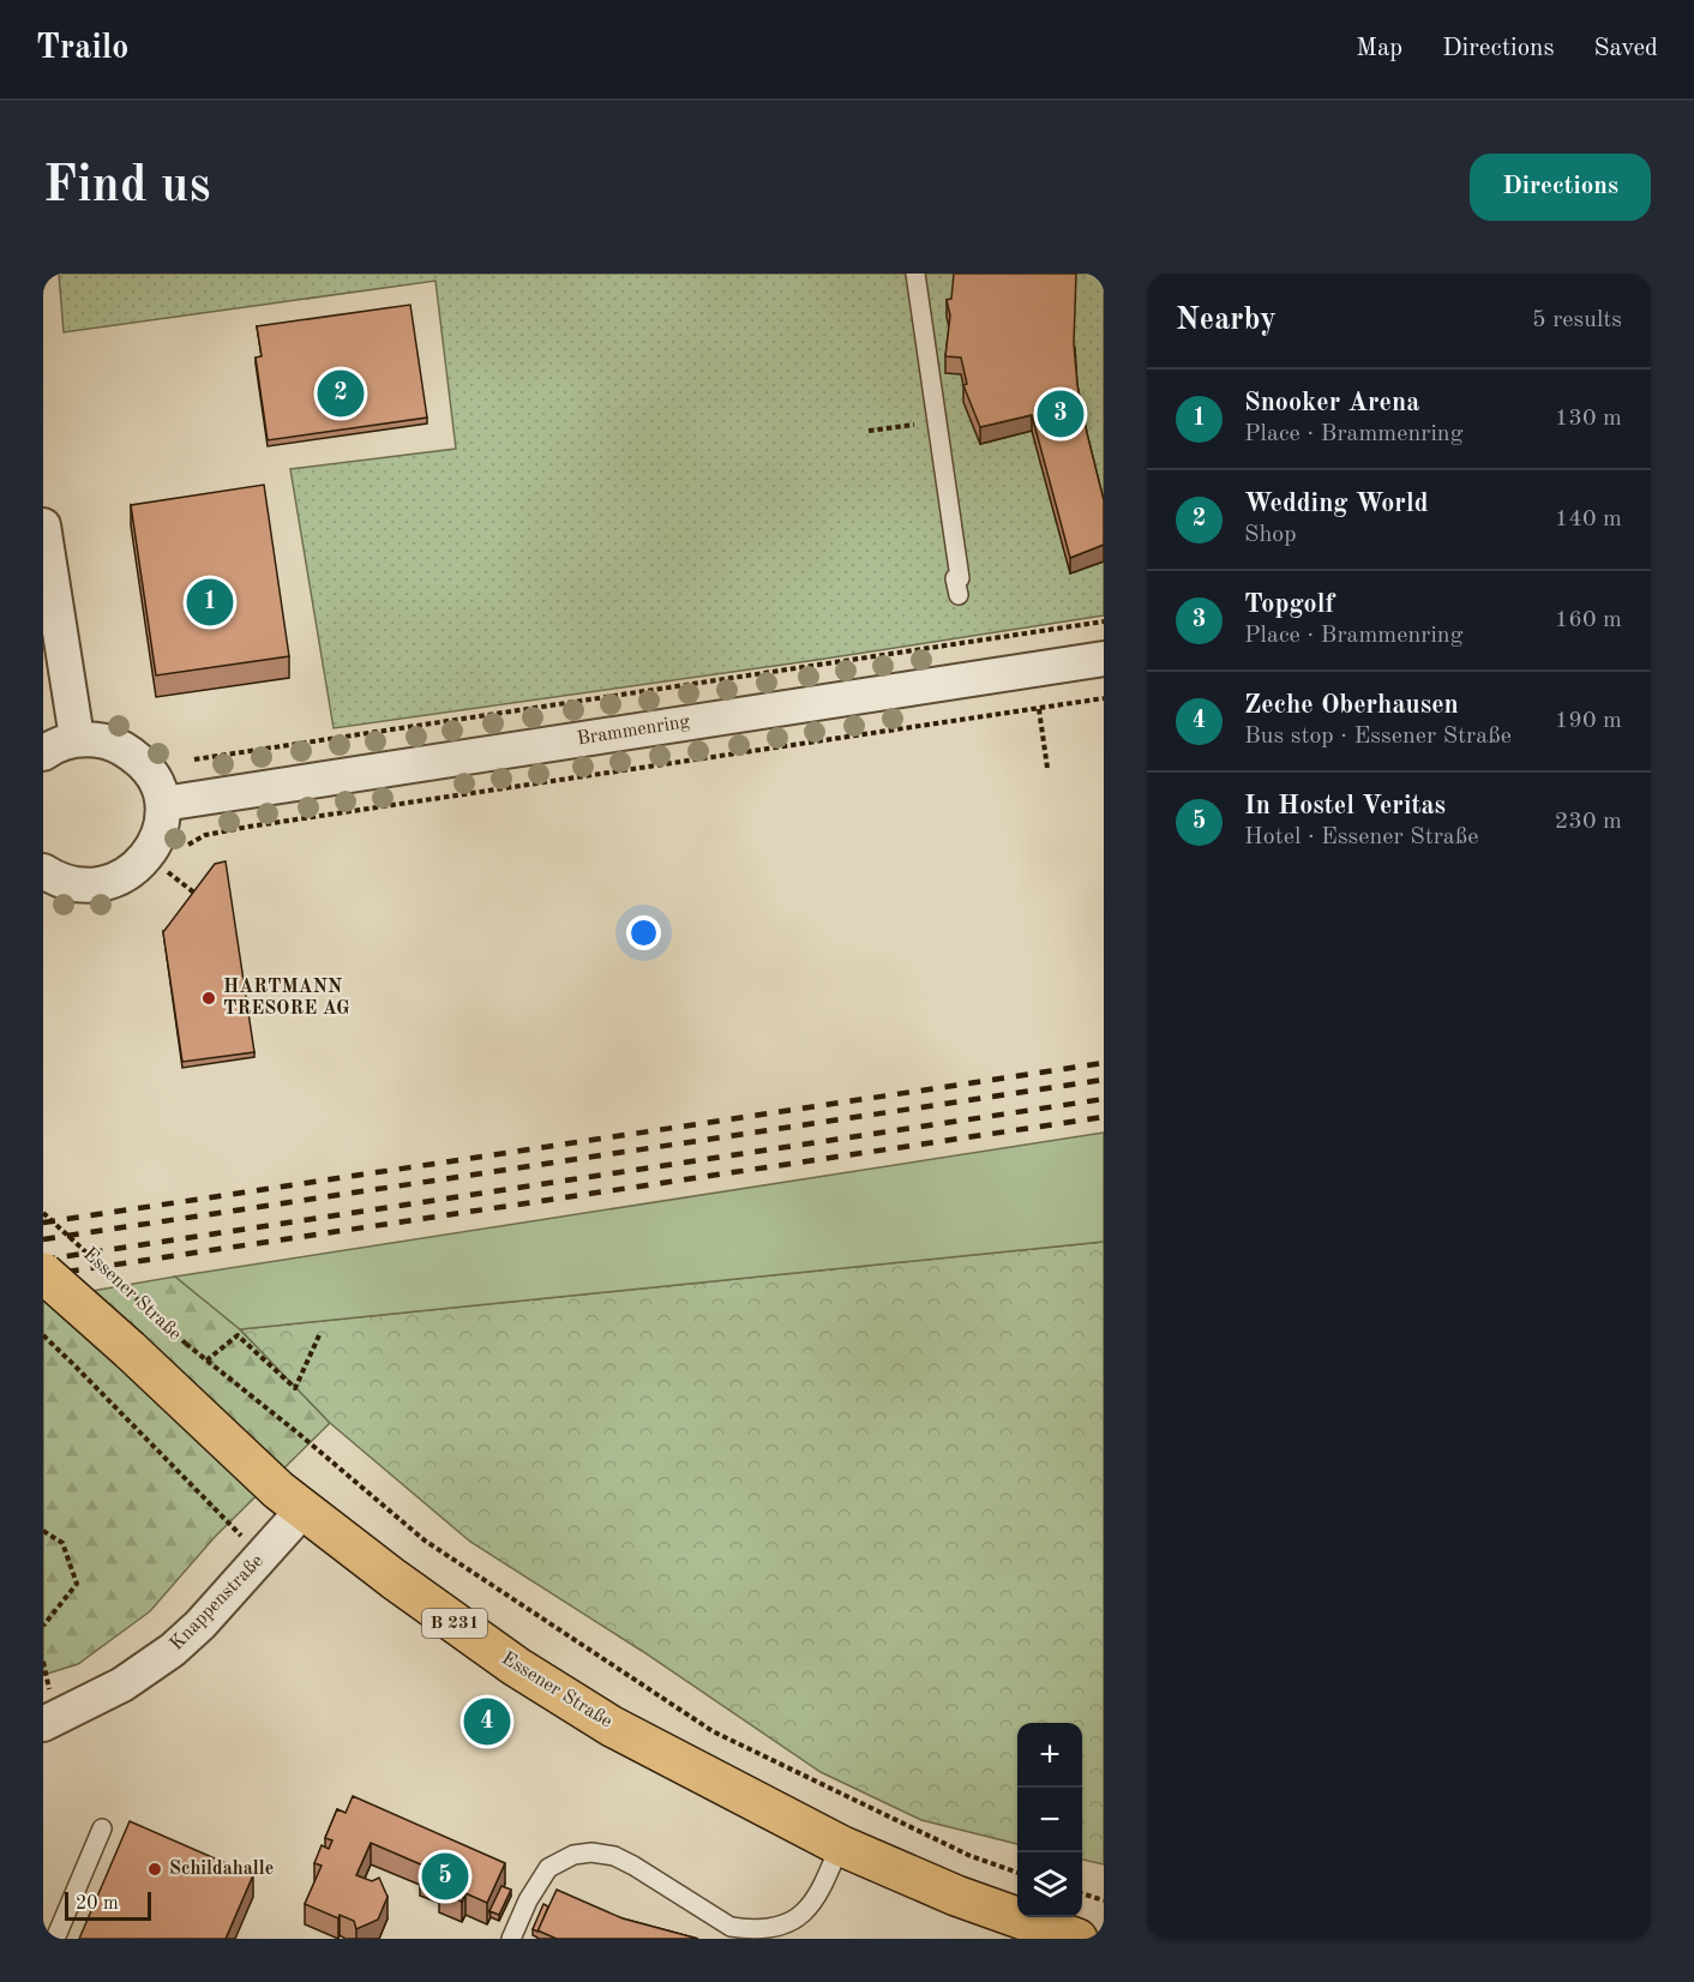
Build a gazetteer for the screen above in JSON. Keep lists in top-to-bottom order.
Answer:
{
  "streets": {
    "main road": ["Essener Straße", "B 231"],
    "street": ["Brammenring", "Knappenstraße"]
  },
  "crossings": [
    ["Essener Straße", "Knappenstraße"]
  ],
  "places": ["HARTMANN TRESORE AG", "Schildahalle"],
  "scale_bar": "20 m",
  "page": {
    "header": "Trailo",
    "nav": ["Map", "Directions", "Saved"],
    "buttons": "Directions",
    "title": "Find us",
    "heading": ["Nearby", "5 results"],
    "pins": [
      "2",
      "3",
      "1",
      "4",
      "5"
    ],
    "list": [
      {
        "mark": "1",
        "name": "Snooker Arena",
        "note": "Place · Brammenring",
        "value": "130 m"
      },
      {
        "mark": "2",
        "name": "Wedding World",
        "note": "Shop",
        "value": "140 m"
      },
      {
        "mark": "3",
        "name": "Topgolf",
        "note": "Place · Brammenring",
        "value": "160 m"
      },
      {
        "mark": "4",
        "name": "Zeche Oberhausen",
        "note": "Bus stop · Essener Straße",
        "value": "190 m"
      },
      {
        "mark": "5",
        "name": "In Hostel Veritas",
        "note": "Hotel · Essener Straße",
        "value": "230 m"
      }
    ],
    "map_buttons": ["+", "−"],
    "scale": "20 m"
  }
}
